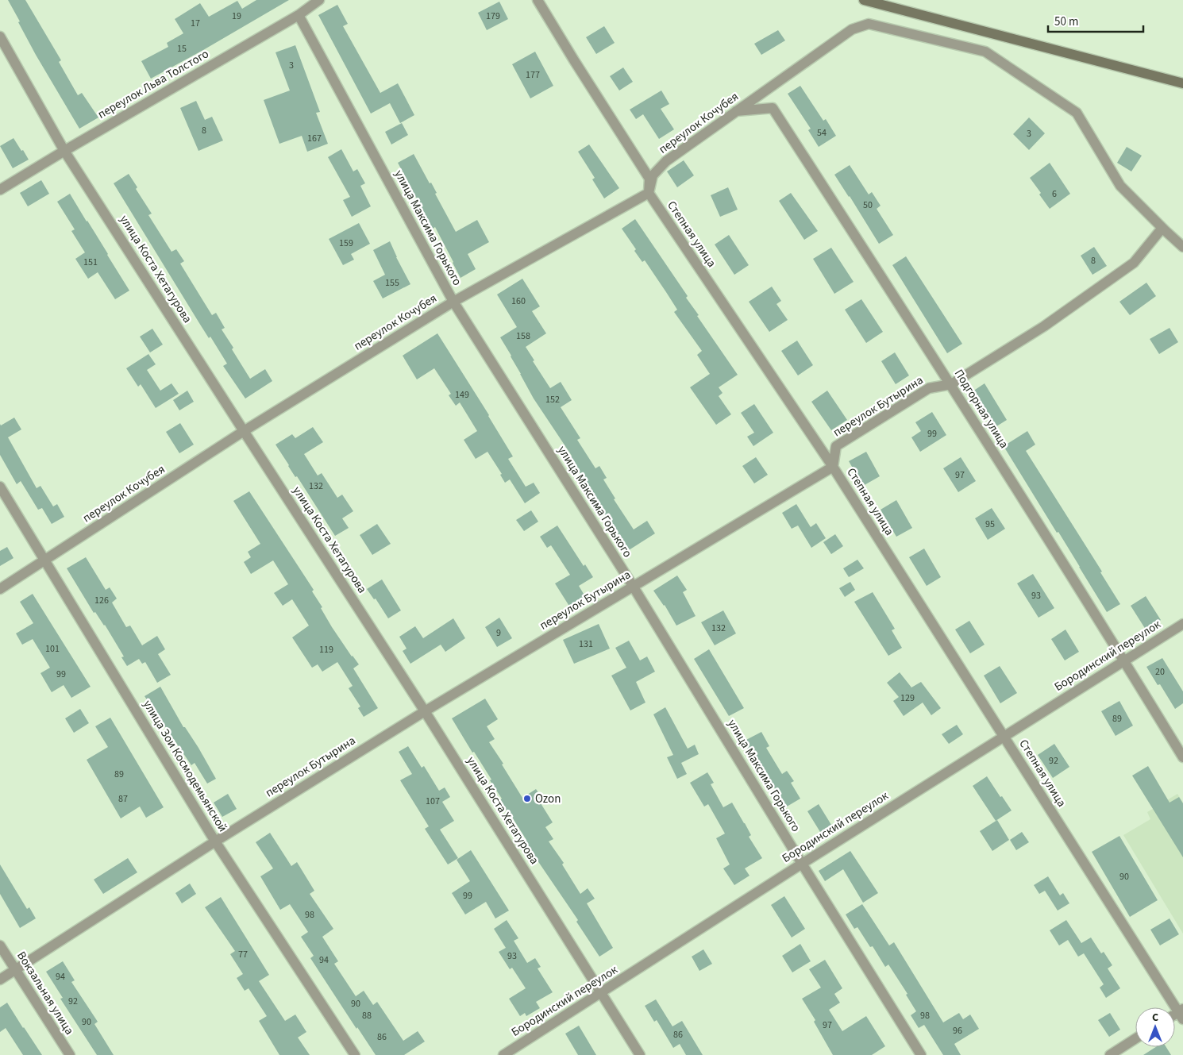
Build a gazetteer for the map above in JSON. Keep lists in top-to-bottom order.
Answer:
{
  "streets": {
    "street": [
      "переулок Льва Толстого",
      "переулок Кочубея",
      "улица Максима Горького",
      "Степная улица",
      "улица Коста Хетагурова",
      "переулок Бутырина",
      "Подгорная улица",
      "Бородинский переулок",
      "улица Зои Космодемьянской",
      "Вокзальная улица"
    ]
  },
  "crossings": [
    ["переулок Льва Толстого", "улица Максима Горького"],
    ["переулок Льва Толстого", "улица Коста Хетагурова"],
    ["переулок Кочубея", "улица Максима Горького"],
    ["переулок Кочубея", "Степная улица"],
    ["переулок Кочубея", "улица Коста Хетагурова"],
    ["переулок Кочубея", "переулок Бутырина"],
    ["переулок Кочубея", "Подгорная улица"],
    ["переулок Кочубея", "улица Зои Космодемьянской"],
    ["улица Максима Горького", "переулок Бутырина"],
    ["улица Максима Горького", "Бородинский переулок"],
    ["Степная улица", "переулок Бутырина"],
    ["Степная улица", "Бородинский переулок"],
    ["улица Коста Хетагурова", "переулок Бутырина"],
    ["улица Коста Хетагурова", "Бородинский переулок"],
    ["переулок Бутырина", "Подгорная улица"],
    ["переулок Бутырина", "улица Зои Космодемьянской"],
    ["переулок Бутырина", "Вокзальная улица"],
    ["Подгорная улица", "Бородинский переулок"]
  ],
  "places": ["Ozon"],
  "house_numbers": [
    "19",
    "179",
    "17",
    "15",
    "3",
    "177",
    "8",
    "54",
    "3",
    "167",
    "6",
    "50",
    "159",
    "8",
    "151",
    "155",
    "160",
    "158",
    "149",
    "152",
    "99",
    "97",
    "132",
    "95",
    "93",
    "126",
    "132",
    "9",
    "131",
    "101",
    "119",
    "20",
    "99",
    "129",
    "89",
    "92",
    "89",
    "87",
    "107",
    "90",
    "99",
    "98",
    "77",
    "93",
    "94",
    "94",
    "92",
    "90",
    "88",
    "98",
    "90",
    "97",
    "96",
    "86",
    "86"
  ],
  "scale_bar": "50 m",
  "north": "top"
}
